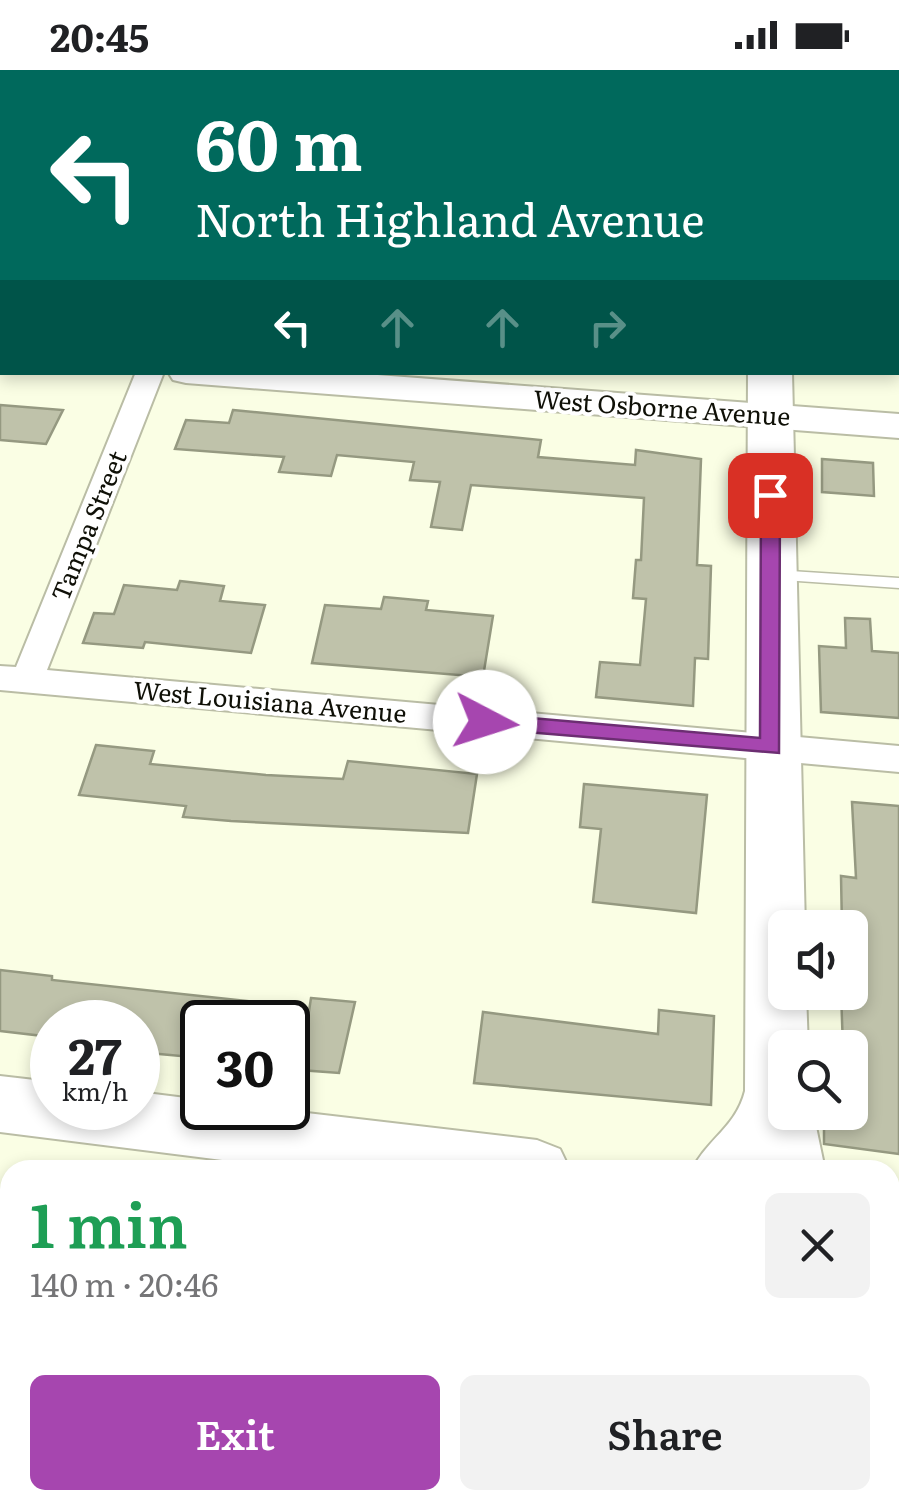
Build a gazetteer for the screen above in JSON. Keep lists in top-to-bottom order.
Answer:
{
  "streets": {
    "street": ["West Osborne Avenue", "Tampa Street", "West Louisiana Avenue"]
  },
  "crossings": [
    ["Tampa Street", "West Louisiana Avenue"]
  ],
  "page": {
    "status": "20:45",
    "turn": ["60 m", "North Highland Avenue"],
    "speed": "27 km/h",
    "limit": "30",
    "heading": ["1 min", "140 m · 20:46"],
    "buttons": ["Exit", "Share"]
  }
}
